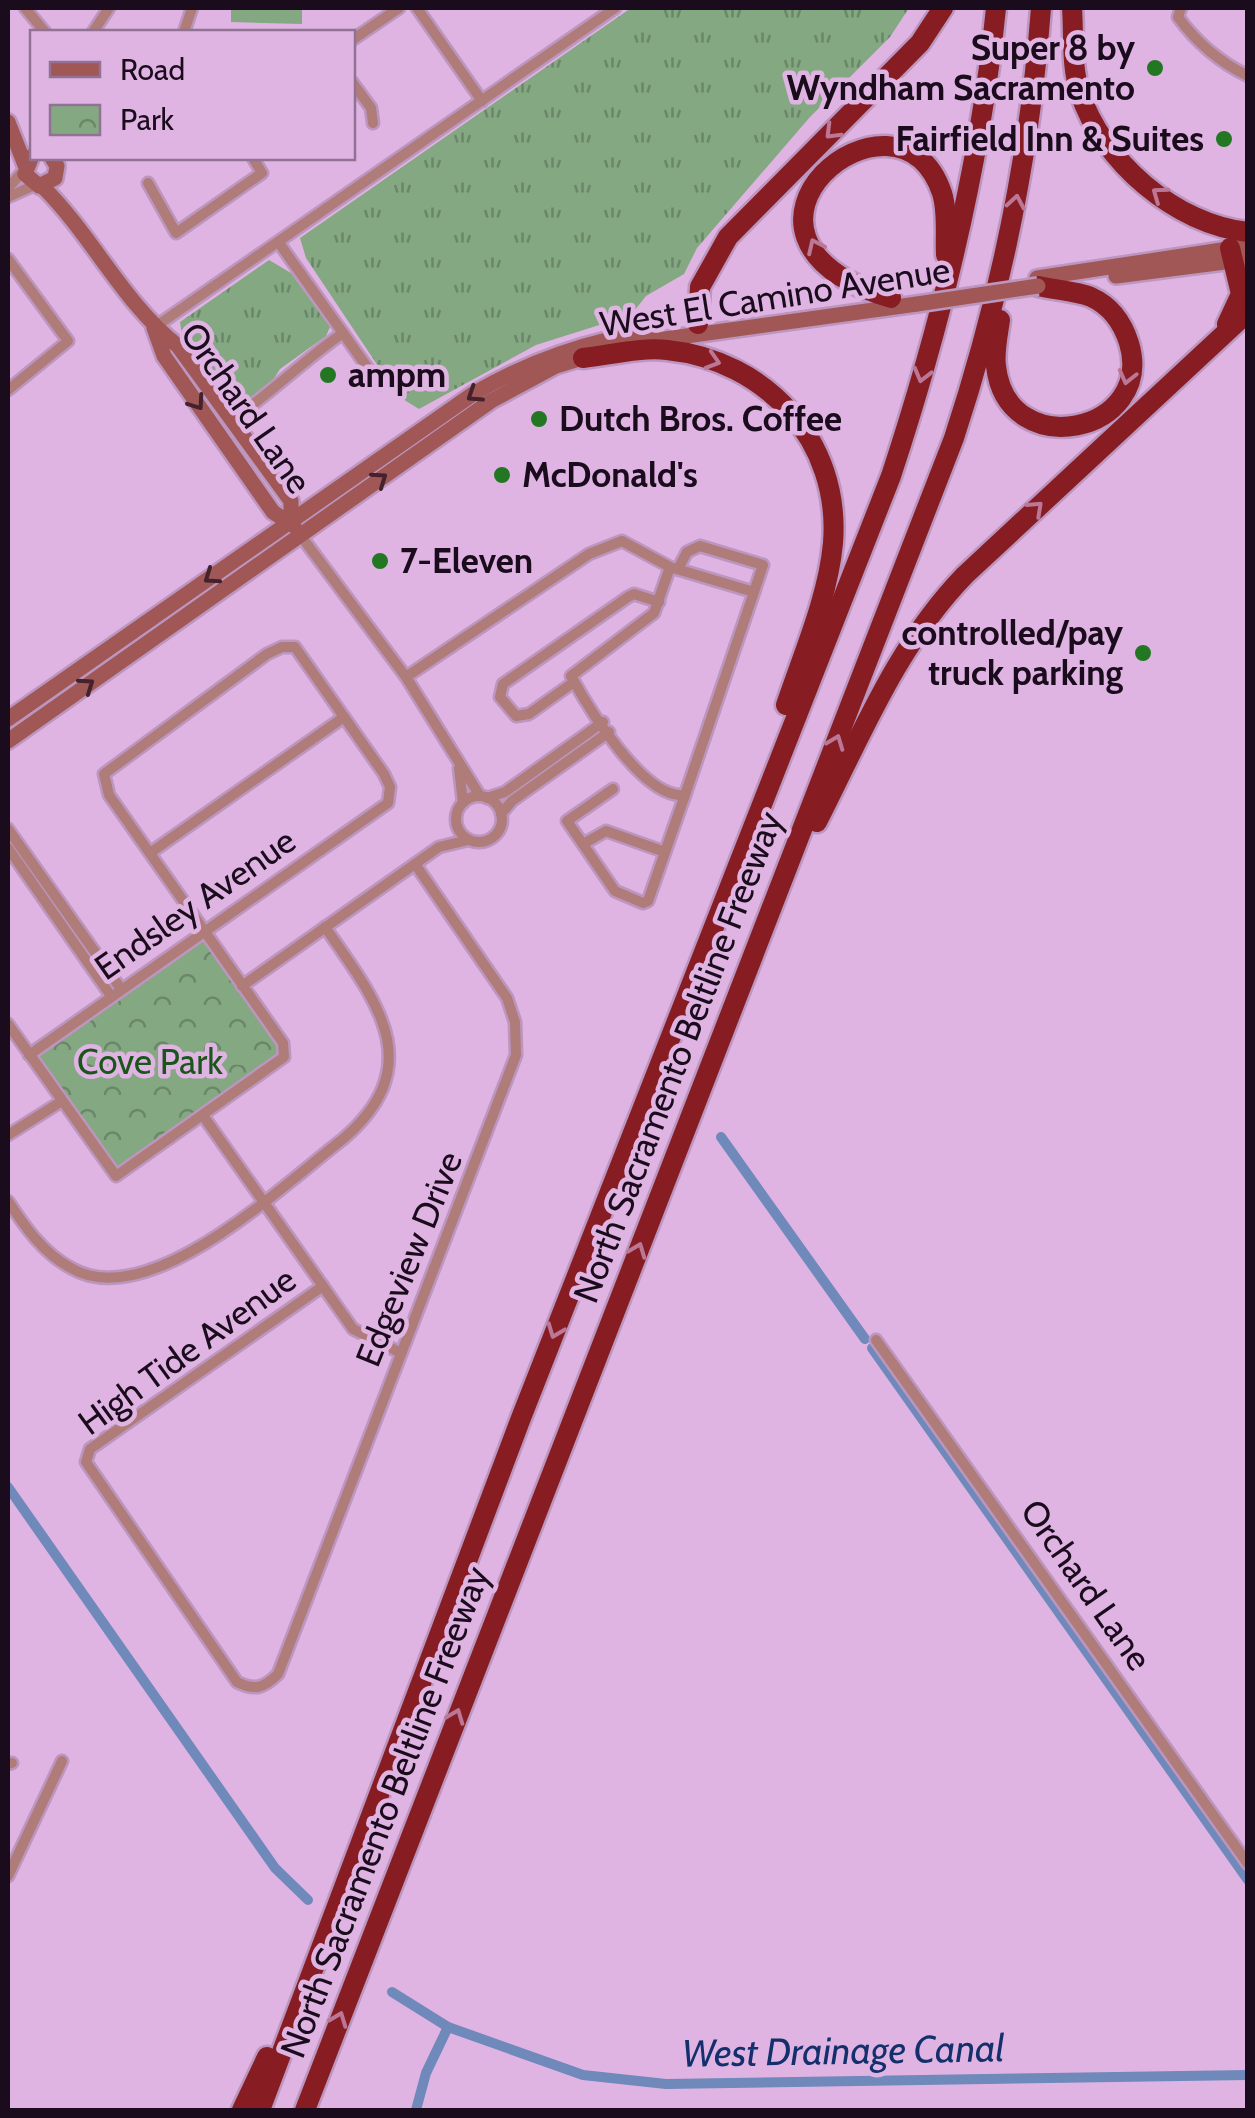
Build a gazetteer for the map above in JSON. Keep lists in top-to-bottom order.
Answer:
{
  "streets": {
    "highway": ["North Sacramento Beltline Freeway"],
    "main road": ["West El Camino Avenue", "Orchard Lane"],
    "street": ["Endsley Avenue", "Edgeview Drive", "High Tide Avenue"]
  },
  "crossings": [
    ["West El Camino Avenue", "Orchard Lane"],
    ["Edgeview Drive", "High Tide Avenue"]
  ],
  "water": ["West Drainage Canal"],
  "parks": ["Cove Park"],
  "places": [
    "Super 8 by Wyndham Sacramento",
    "Fairfield Inn & Suites",
    "ampm",
    "Dutch Bros. Coffee",
    "McDonald's",
    "7-Eleven",
    "controlled/pay truck parking"
  ],
  "legend": ["Road", "Park"]
}
